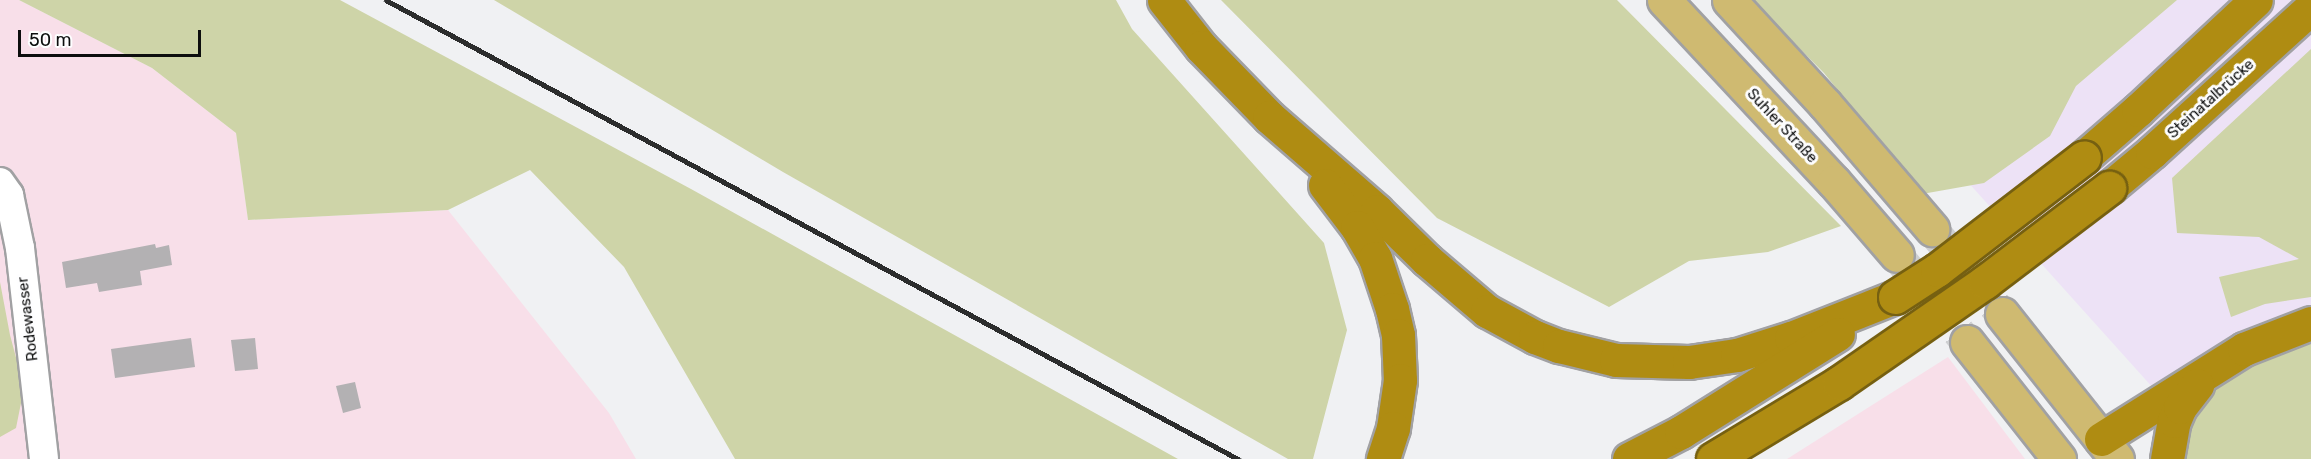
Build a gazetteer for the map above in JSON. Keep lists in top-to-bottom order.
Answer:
{
  "streets": {
    "highway": ["Steinatalbrücke"],
    "main road": ["Suhler Straße"],
    "street": ["Rodewasser"]
  },
  "scale_bar": "50 m"
}
